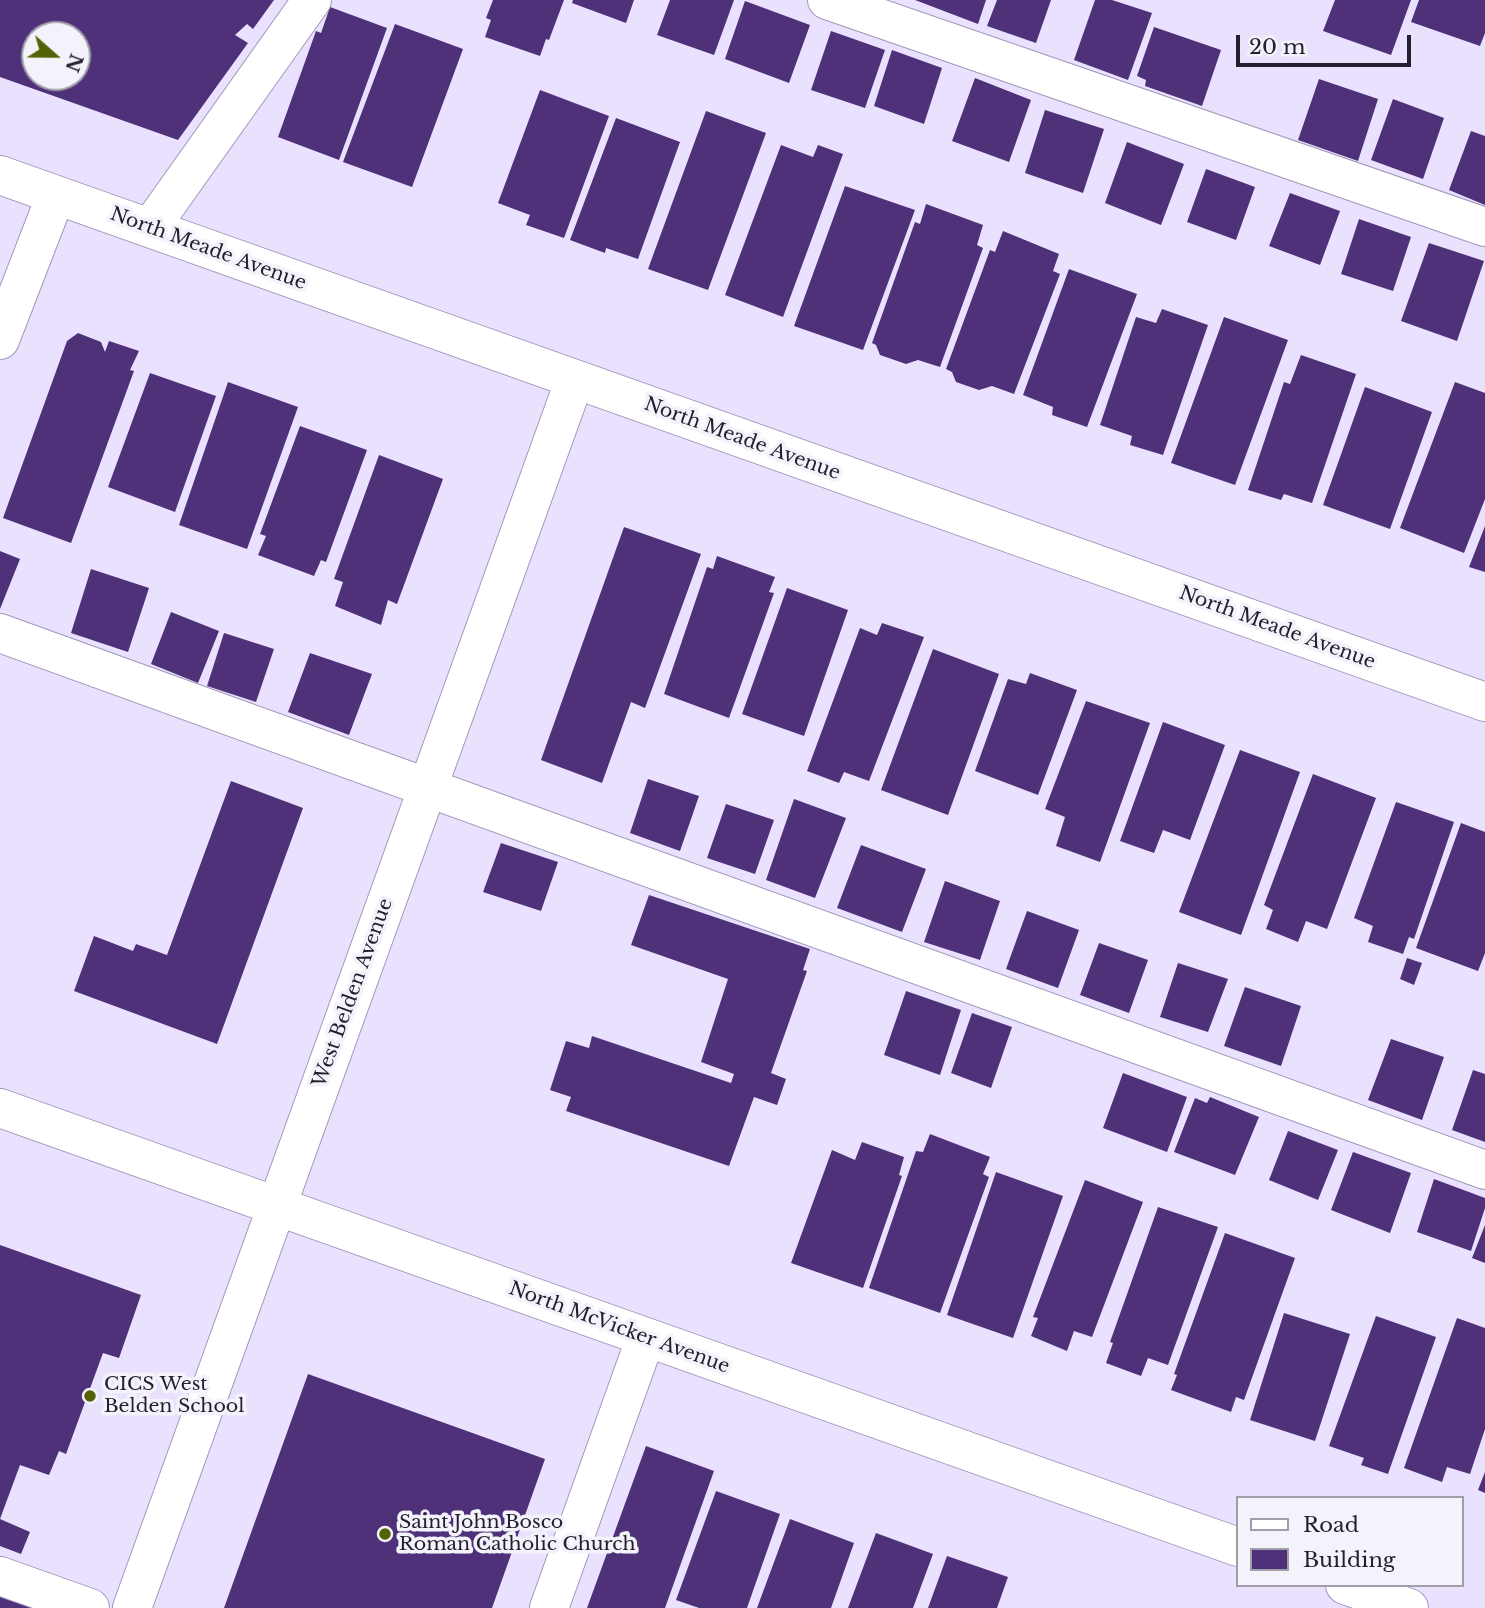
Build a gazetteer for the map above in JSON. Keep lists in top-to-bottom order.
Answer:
{
  "streets": {
    "street": ["North Meade Avenue", "West Belden Avenue", "North McVicker Avenue"]
  },
  "crossings": [
    ["North Meade Avenue", "West Belden Avenue"],
    ["West Belden Avenue", "North McVicker Avenue"]
  ],
  "places": ["CICS West Belden School", "Saint John Bosco Roman Catholic Church"],
  "legend": ["Road", "Building"],
  "scale_bar": "20 m",
  "north": "right"
}
